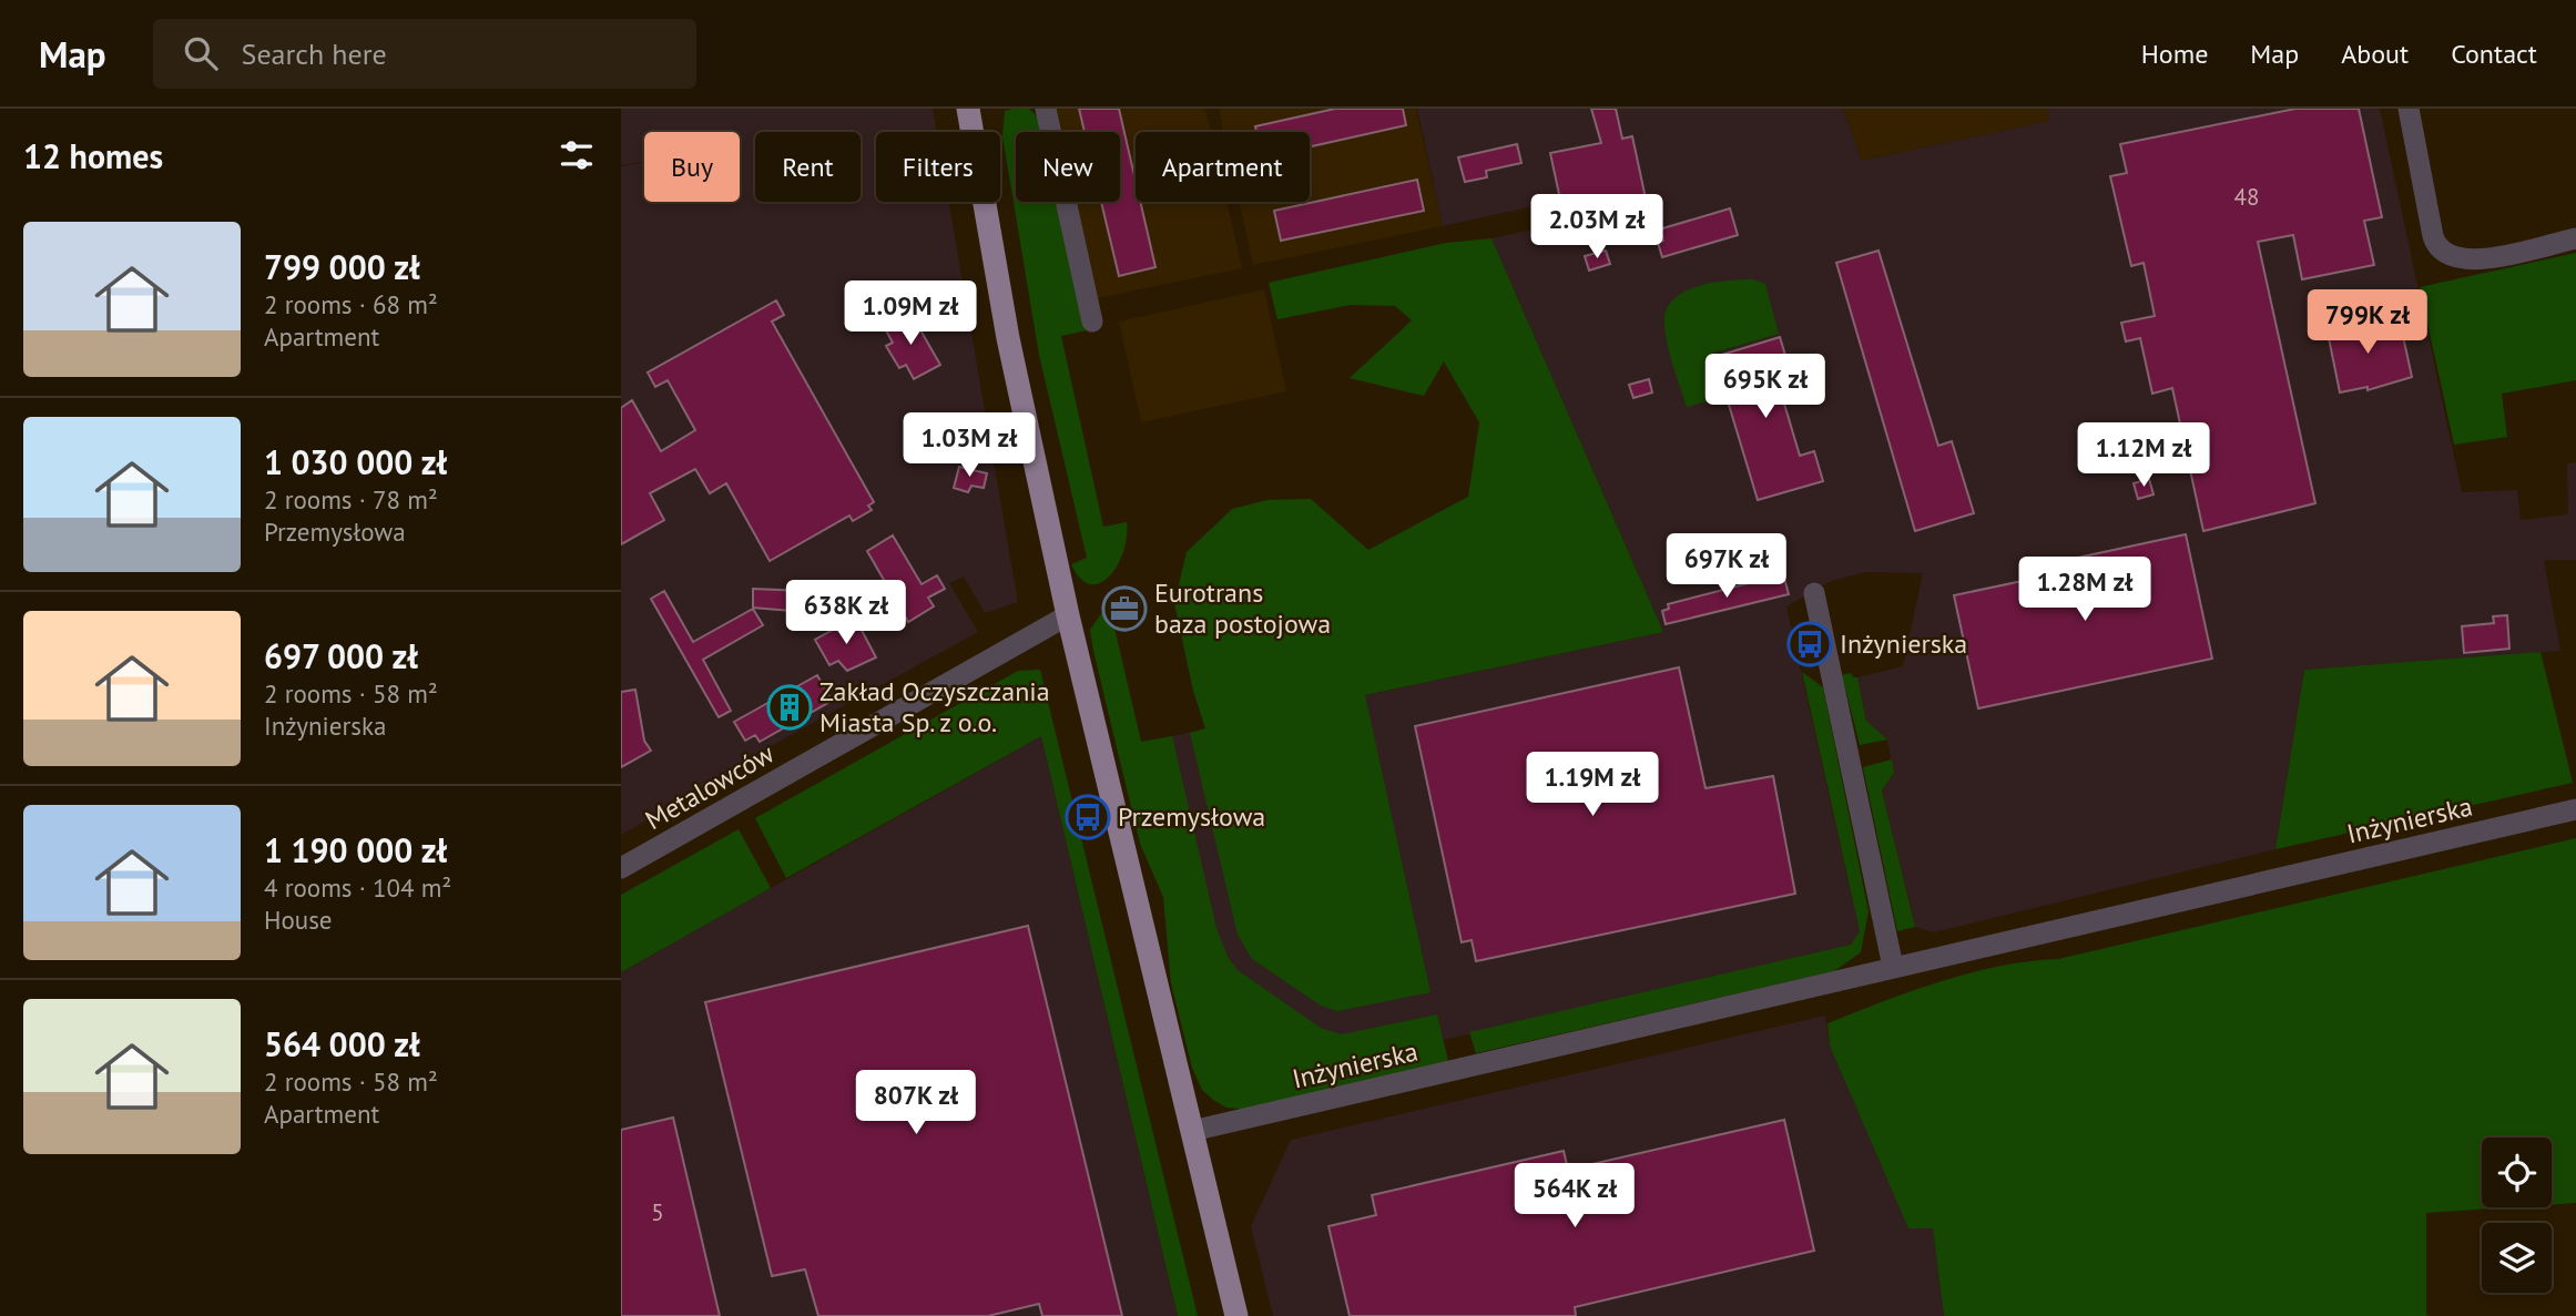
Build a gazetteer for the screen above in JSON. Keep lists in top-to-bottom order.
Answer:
{
  "streets": {
    "street": ["Metalowców", "Inżynierska"]
  },
  "places": {
    "office": ["Eurotrans baza postojowa"],
    "bus stop": ["Inżynierska", "Przemysłowa"],
    "building": ["Zakład Oczyszczania Miasta Sp. z o.o."]
  },
  "house_numbers": ["48", "5"],
  "page": {
    "header": "Map",
    "search": "Search here",
    "nav": [
      "Home",
      "Map",
      "About",
      "Contact"
    ],
    "heading": "12 homes",
    "chip": [
      "Buy",
      "Rent",
      "Filters",
      "New",
      "Apartment"
    ],
    "price": [
      "2.03M zł",
      "1.09M zł",
      "799K zł",
      "695K zł",
      "1.03M zł",
      "1.12M zł",
      "697K zł",
      "1.28M zł",
      "638K zł",
      "1.19M zł",
      "807K zł",
      "564K zł"
    ],
    "list": [
      {
        "name": "799 000 zł",
        "note": "2 rooms · 68 m² · Apartment"
      },
      {
        "name": "1 030 000 zł",
        "note": "2 rooms · 78 m² · Przemysłowa"
      },
      {
        "name": "697 000 zł",
        "note": "2 rooms · 58 m² · Inżynierska"
      },
      {
        "name": "1 190 000 zł",
        "note": "4 rooms · 104 m² · House"
      },
      {
        "name": "564 000 zł",
        "note": "2 rooms · 58 m² · Apartment"
      }
    ]
  }
}
